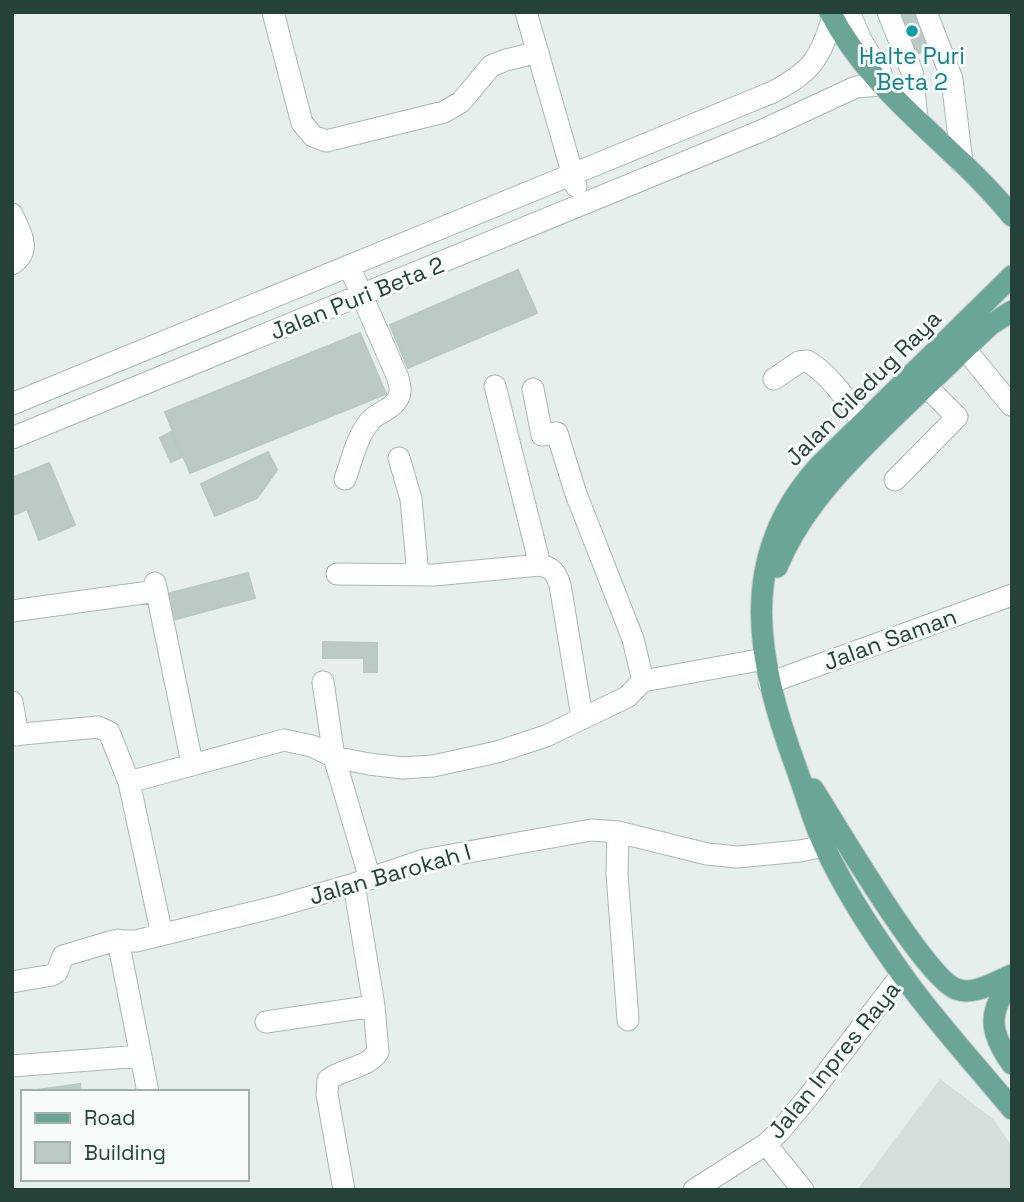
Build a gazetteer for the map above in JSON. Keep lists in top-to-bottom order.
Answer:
{
  "streets": {
    "main road": ["Jalan Ciledug Raya"],
    "street": [
      "Jalan Puri Beta 2",
      "Jalan Saman",
      "Jalan Barokah I",
      "Jalan Inpres Raya"
    ]
  },
  "crossings": [
    ["Jalan Ciledug Raya", "Jalan Saman"],
    ["Jalan Ciledug Raya", "Jalan Barokah I"],
    ["Jalan Ciledug Raya", "Jalan Inpres Raya"]
  ],
  "places": ["Halte Puri Beta 2"],
  "legend": ["Road", "Building"]
}
